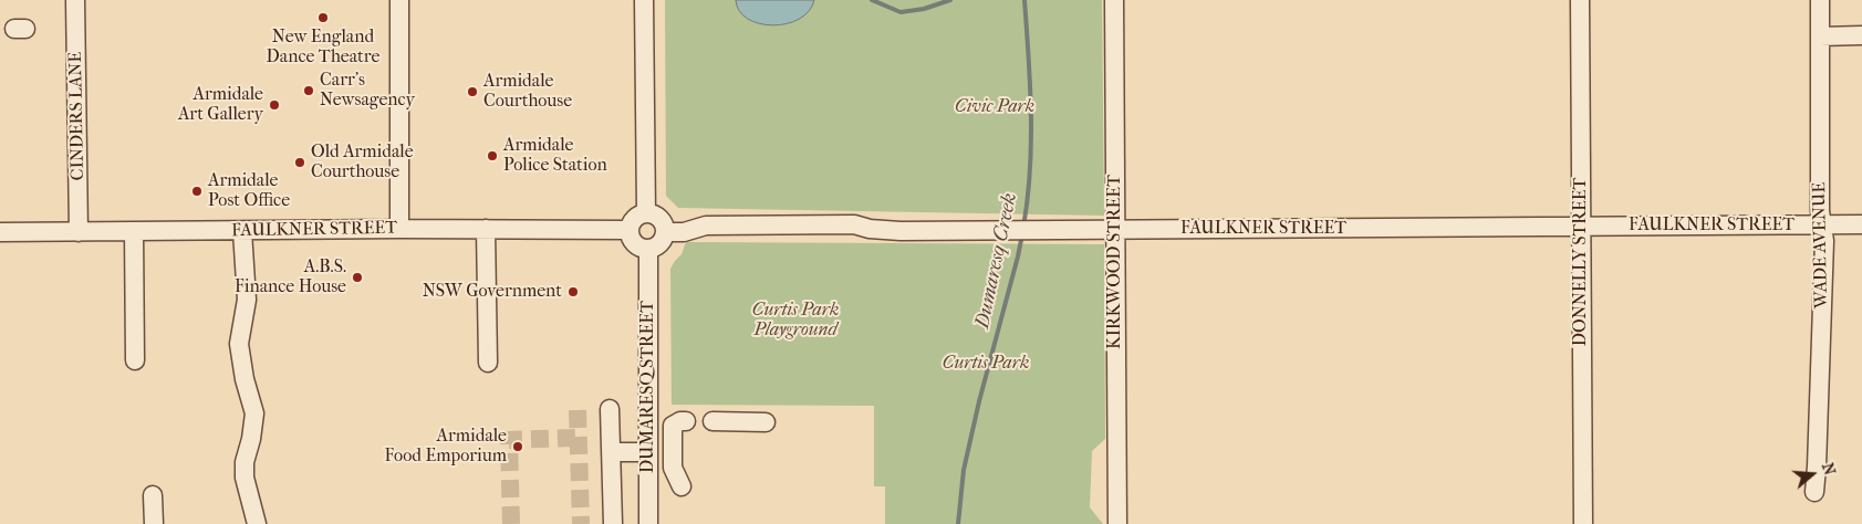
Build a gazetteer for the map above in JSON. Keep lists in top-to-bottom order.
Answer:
{
  "streets": {
    "street": [
      "CINDERS LANE",
      "FAULKNER STREET",
      "WADE AVENUE",
      "KIRKWOOD STREET",
      "DONNELLY STREET",
      "DUMARESQ STREET"
    ]
  },
  "crossings": [
    ["CINDERS LANE", "FAULKNER STREET"],
    ["FAULKNER STREET", "WADE AVENUE"],
    ["FAULKNER STREET", "KIRKWOOD STREET"],
    ["FAULKNER STREET", "DONNELLY STREET"],
    ["FAULKNER STREET", "DUMARESQ STREET"]
  ],
  "water": ["Dumaresq Creek"],
  "parks": ["Civic Park", "Curtis Park Playground", "Curtis Park"],
  "places": [
    "New England Dance Theatre",
    "Carr's Newsagency",
    "Armidale Courthouse",
    "Armidale Art Gallery",
    "Armidale Police Station",
    "Old Armidale Courthouse",
    "Armidale Post Office",
    "A.B.S. Finance House",
    "NSW Government",
    "Armidale Food Emporium"
  ],
  "north": "right"
}
